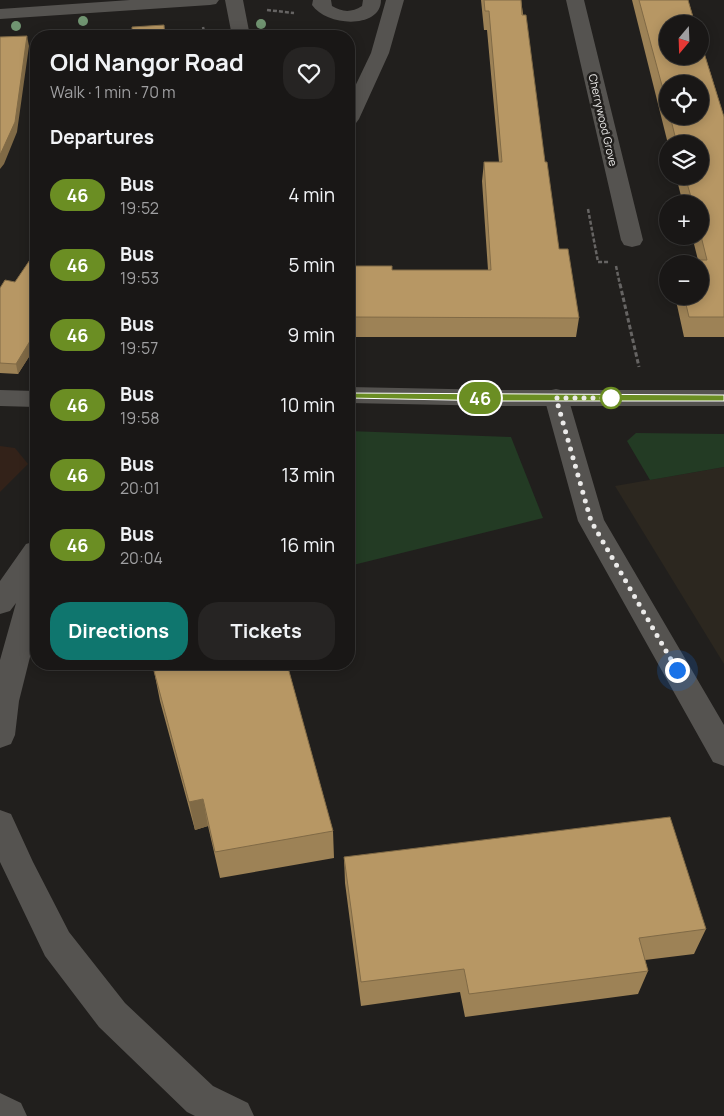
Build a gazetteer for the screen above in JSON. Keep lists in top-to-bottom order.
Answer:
{
  "streets": {
    "street": ["Cherrywood Grove"]
  },
  "lines": ["bus line 46"],
  "north": "bottom",
  "page": {
    "on_map": "46",
    "map_buttons": ["+", "−"],
    "heading": [
      ["Old Nangor Road", "Walk · 1 min · 70 m"],
      "Departures"
    ],
    "list": [
      {
        "mark": "46",
        "name": "Bus",
        "note": "19:52",
        "value": "4 min"
      },
      {
        "mark": "46",
        "name": "Bus",
        "note": "19:53",
        "value": "5 min"
      },
      {
        "mark": "46",
        "name": "Bus",
        "note": "19:57",
        "value": "9 min"
      },
      {
        "mark": "46",
        "name": "Bus",
        "note": "19:58",
        "value": "10 min"
      },
      {
        "mark": "46",
        "name": "Bus",
        "note": "20:01",
        "value": "13 min"
      },
      {
        "mark": "46",
        "name": "Bus",
        "note": "20:04",
        "value": "16 min"
      }
    ],
    "buttons": ["Directions", "Tickets"]
  }
}
